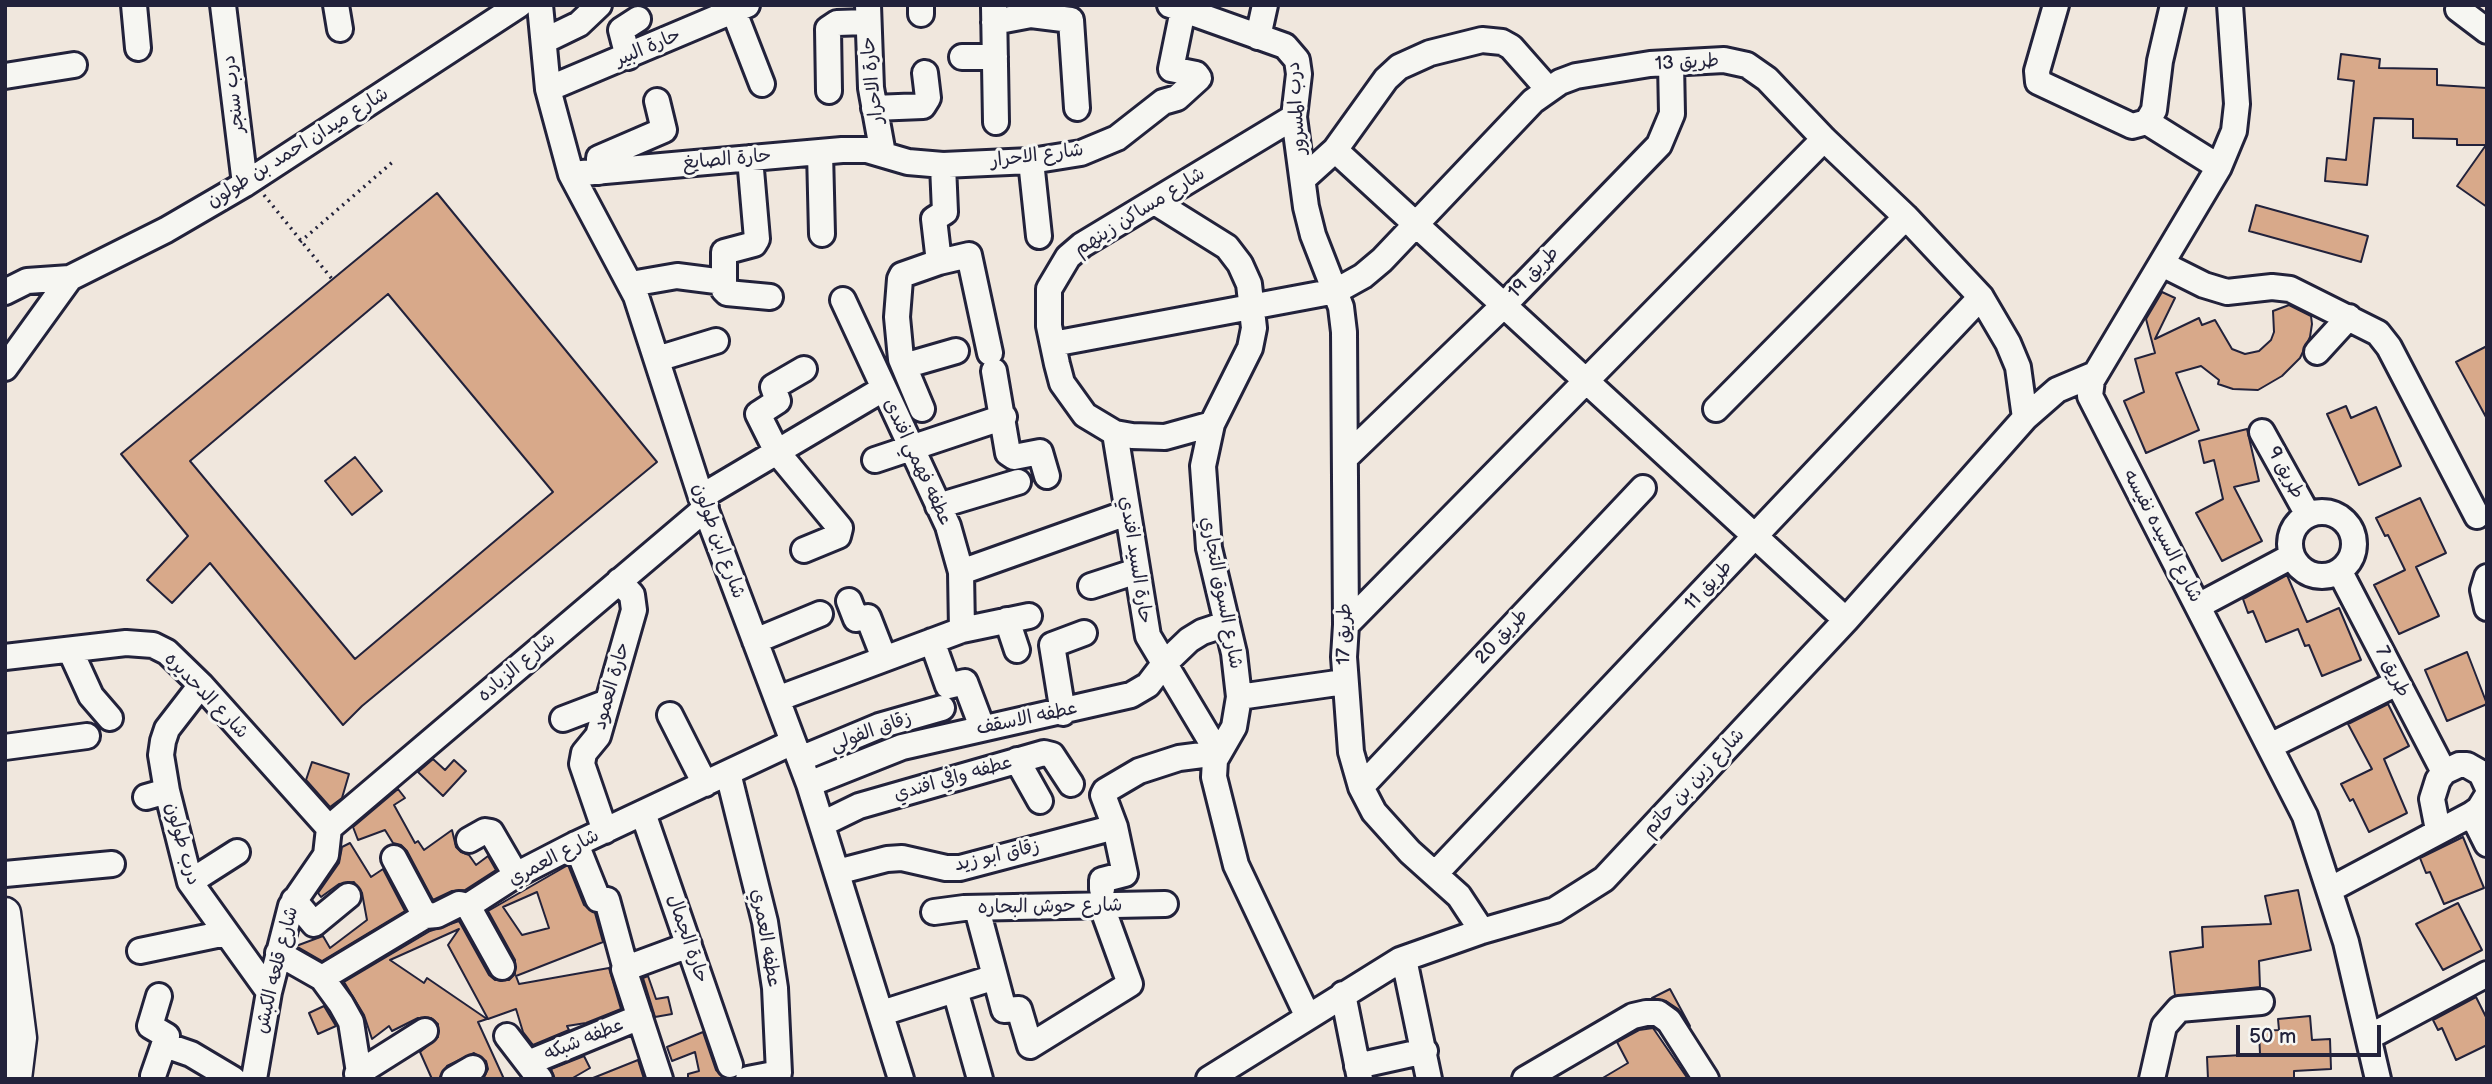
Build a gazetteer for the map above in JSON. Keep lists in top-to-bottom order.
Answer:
{
  "streets": {
    "street": [
      "حارة البير",
      "طريق 13",
      "حارة الاحرار",
      "درب سنجر",
      "درب المسرور",
      "شارع ميدان احمد بن طولون",
      "شارع الاحرار",
      "حارة الصايغ",
      "شارع مساكن زينهم",
      "طريق 19",
      "عطفه فهمي افندى",
      "طريق 9",
      "شارع السيده نفيسه",
      "شارع ابن طولون",
      "حارة السيد افندي",
      "طريق 11",
      "شارع السوق التجاري",
      "طريق 17",
      "طريق 20",
      "شارع الزياده",
      "طريق 7",
      "حارة العمود",
      "شارع الدحديره",
      "عطفه الاسقف",
      "زقاق الفولي",
      "عطفه وافي افندي",
      "شارع زين بن حاتم",
      "درب طولون",
      "زقاق ابو زيد",
      "شارع العمري",
      "شارع حوش البحاره",
      "عطفه العمري",
      "حارة الجمال",
      "شارع قلعه الكبش",
      "عطفه شبكه"
    ]
  },
  "crossings": [
    ["حارة البير", "شارع ابن طولون"],
    ["طريق 13", "درب المسرور"],
    ["طريق 13", "شارع مساكن زينهم"],
    ["طريق 13", "طريق 19"],
    ["طريق 13", "طريق 11"],
    ["طريق 13", "شارع السوق التجاري"],
    ["طريق 13", "طريق 17"],
    ["طريق 13", "شارع زين بن حاتم"],
    ["حارة الاحرار", "شارع الاحرار"],
    ["حارة الاحرار", "حارة الصايغ"],
    ["درب سنجر", "شارع ميدان احمد بن طولون"],
    ["درب المسرور", "شارع الاحرار"],
    ["درب المسرور", "شارع مساكن زينهم"],
    ["درب المسرور", "طريق 17"],
    ["شارع الاحرار", "حارة الصايغ"],
    ["حارة الصايغ", "شارع ابن طولون"],
    ["شارع مساكن زينهم", "حارة السيد افندي"],
    ["شارع مساكن زينهم", "شارع السوق التجاري"],
    ["طريق 19", "طريق 17"],
    ["عطفه فهمي افندى", "شارع الزياده"],
    ["طريق 9", "طريق 7"],
    ["شارع السيده نفيسه", "شارع زين بن حاتم"],
    ["شارع ابن طولون", "شارع الزياده"],
    ["شارع ابن طولون", "عطفه الاسقف"],
    ["شارع ابن طولون", "زقاق الفولي"],
    ["شارع ابن طولون", "عطفه وافي افندي"],
    ["شارع ابن طولون", "زقاق ابو زيد"],
    ["شارع ابن طولون", "شارع العمري"],
    ["حارة السيد افندي", "شارع السوق التجاري"],
    ["حارة السيد افندي", "عطفه الاسقف"],
    ["طريق 11", "طريق 17"],
    ["شارع السوق التجاري", "عطفه الاسقف"],
    ["شارع السوق التجاري", "شارع زين بن حاتم"],
    ["طريق 17", "طريق 20"],
    ["طريق 17", "شارع زين بن حاتم"],
    ["شارع الزياده", "حارة العمود"],
    ["شارع الزياده", "شارع الدحديره"],
    ["شارع الزياده", "شارع قلعه الكبش"],
    ["حارة العمود", "شارع العمري"],
    ["شارع الدحديره", "درب طولون"],
    ["شارع الدحديره", "شارع قلعه الكبش"],
    ["زقاق الفولي", "شارع العمري"],
    ["درب طولون", "شارع قلعه الكبش"],
    ["شارع العمري", "عطفه العمري"],
    ["شارع العمري", "حارة الجمال"],
    ["عطفه العمري", "حارة الجمال"]
  ],
  "scale_bar": "50 m"
}
